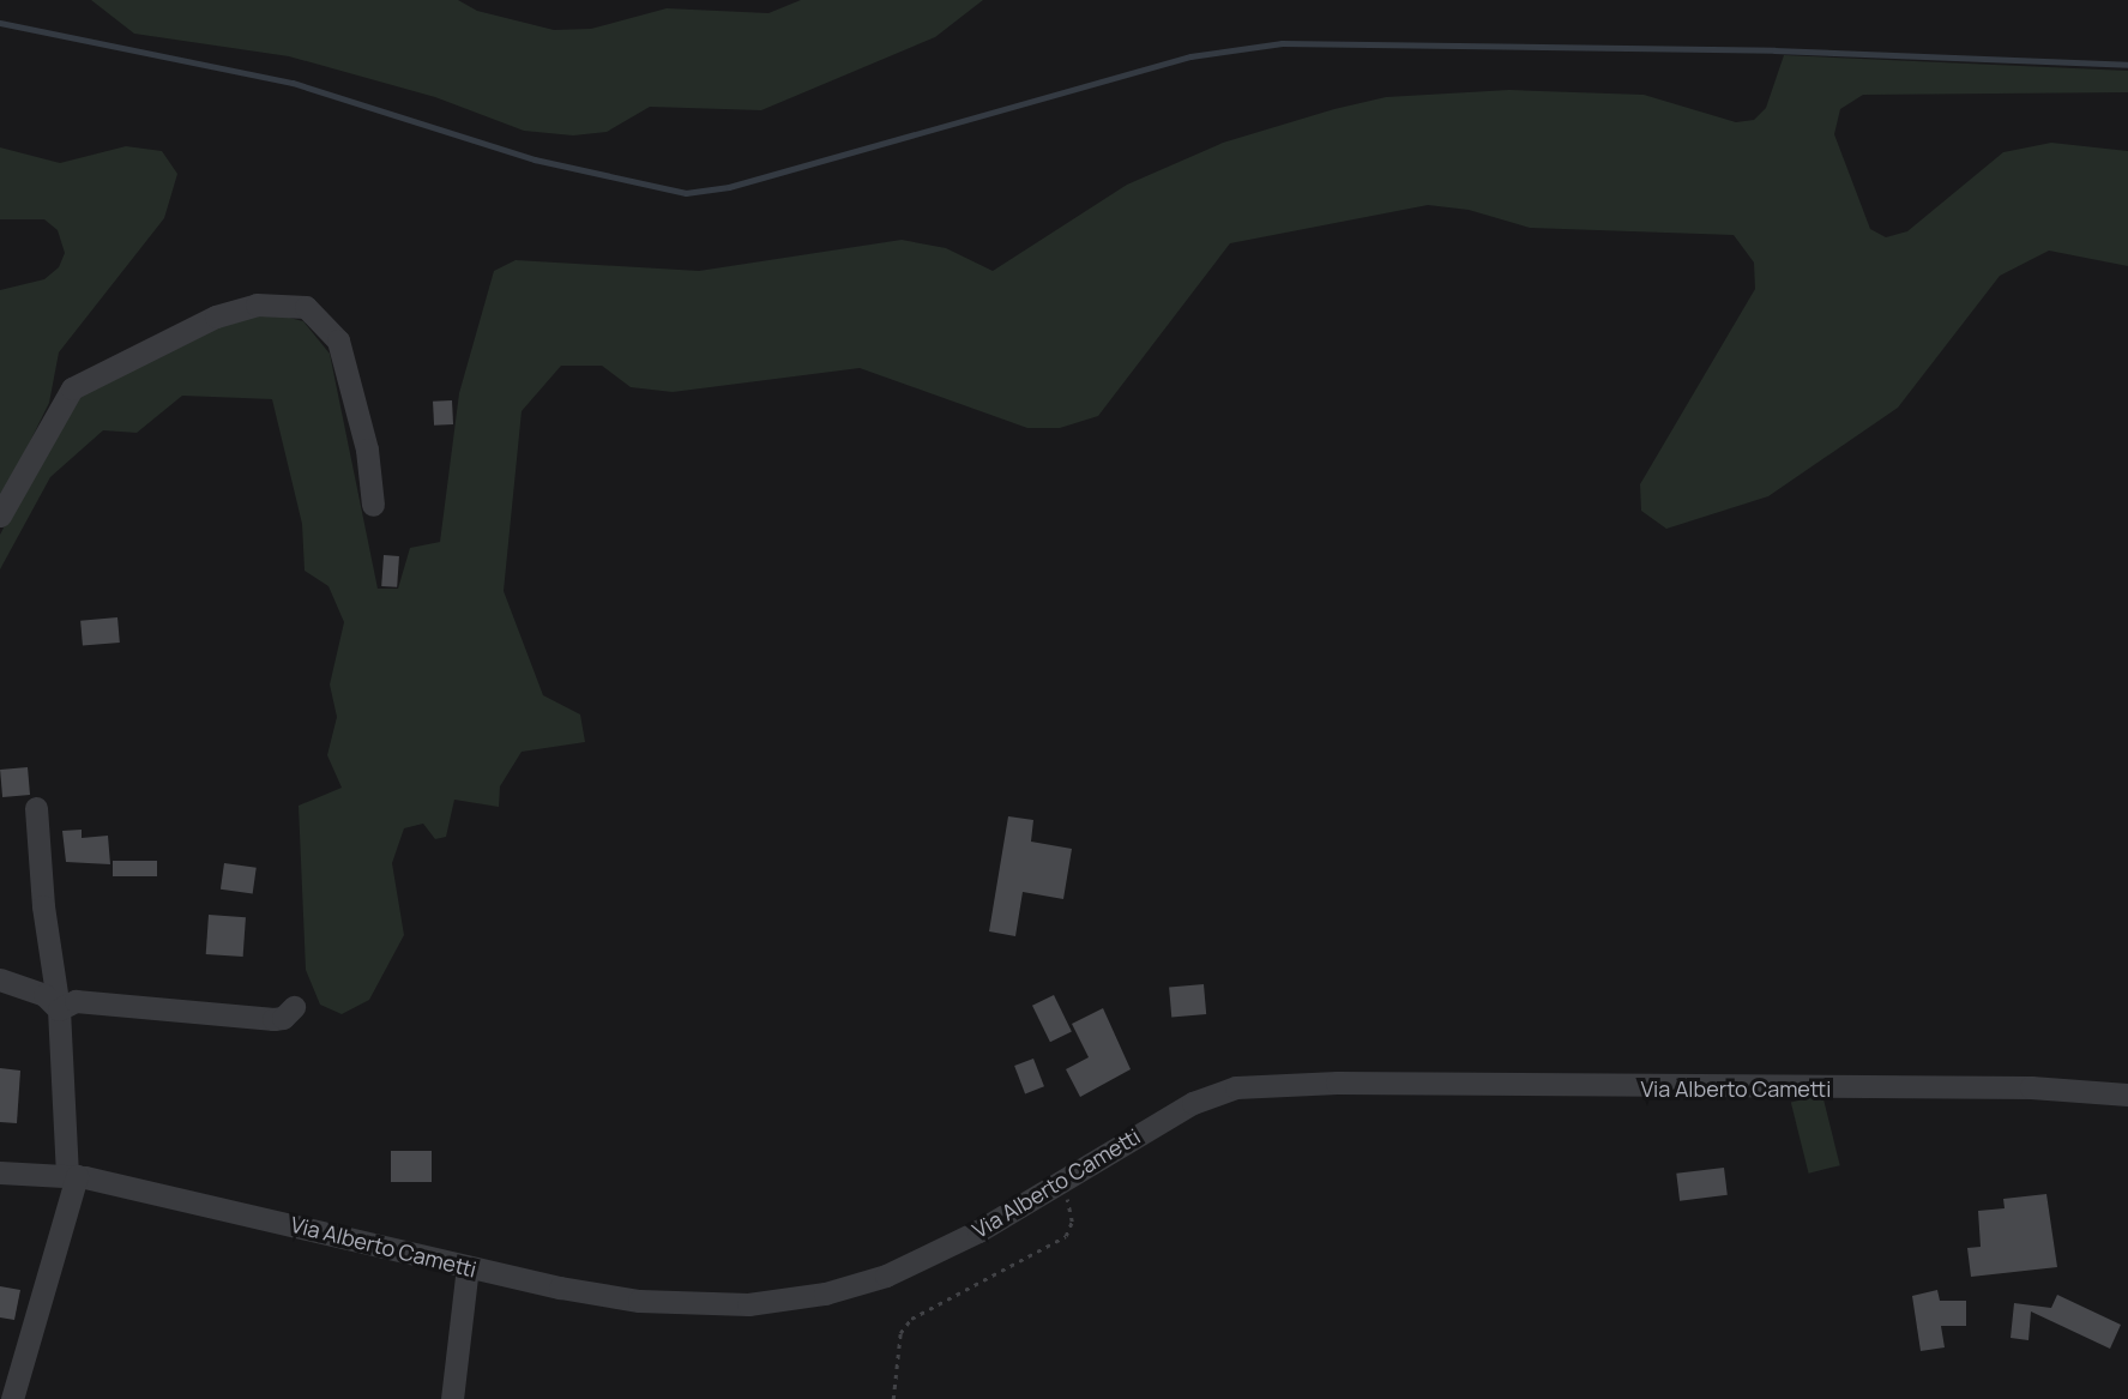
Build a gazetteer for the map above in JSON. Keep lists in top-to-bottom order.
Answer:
{
  "streets": {
    "street": ["Via Alberto Cametti"]
  }
}
